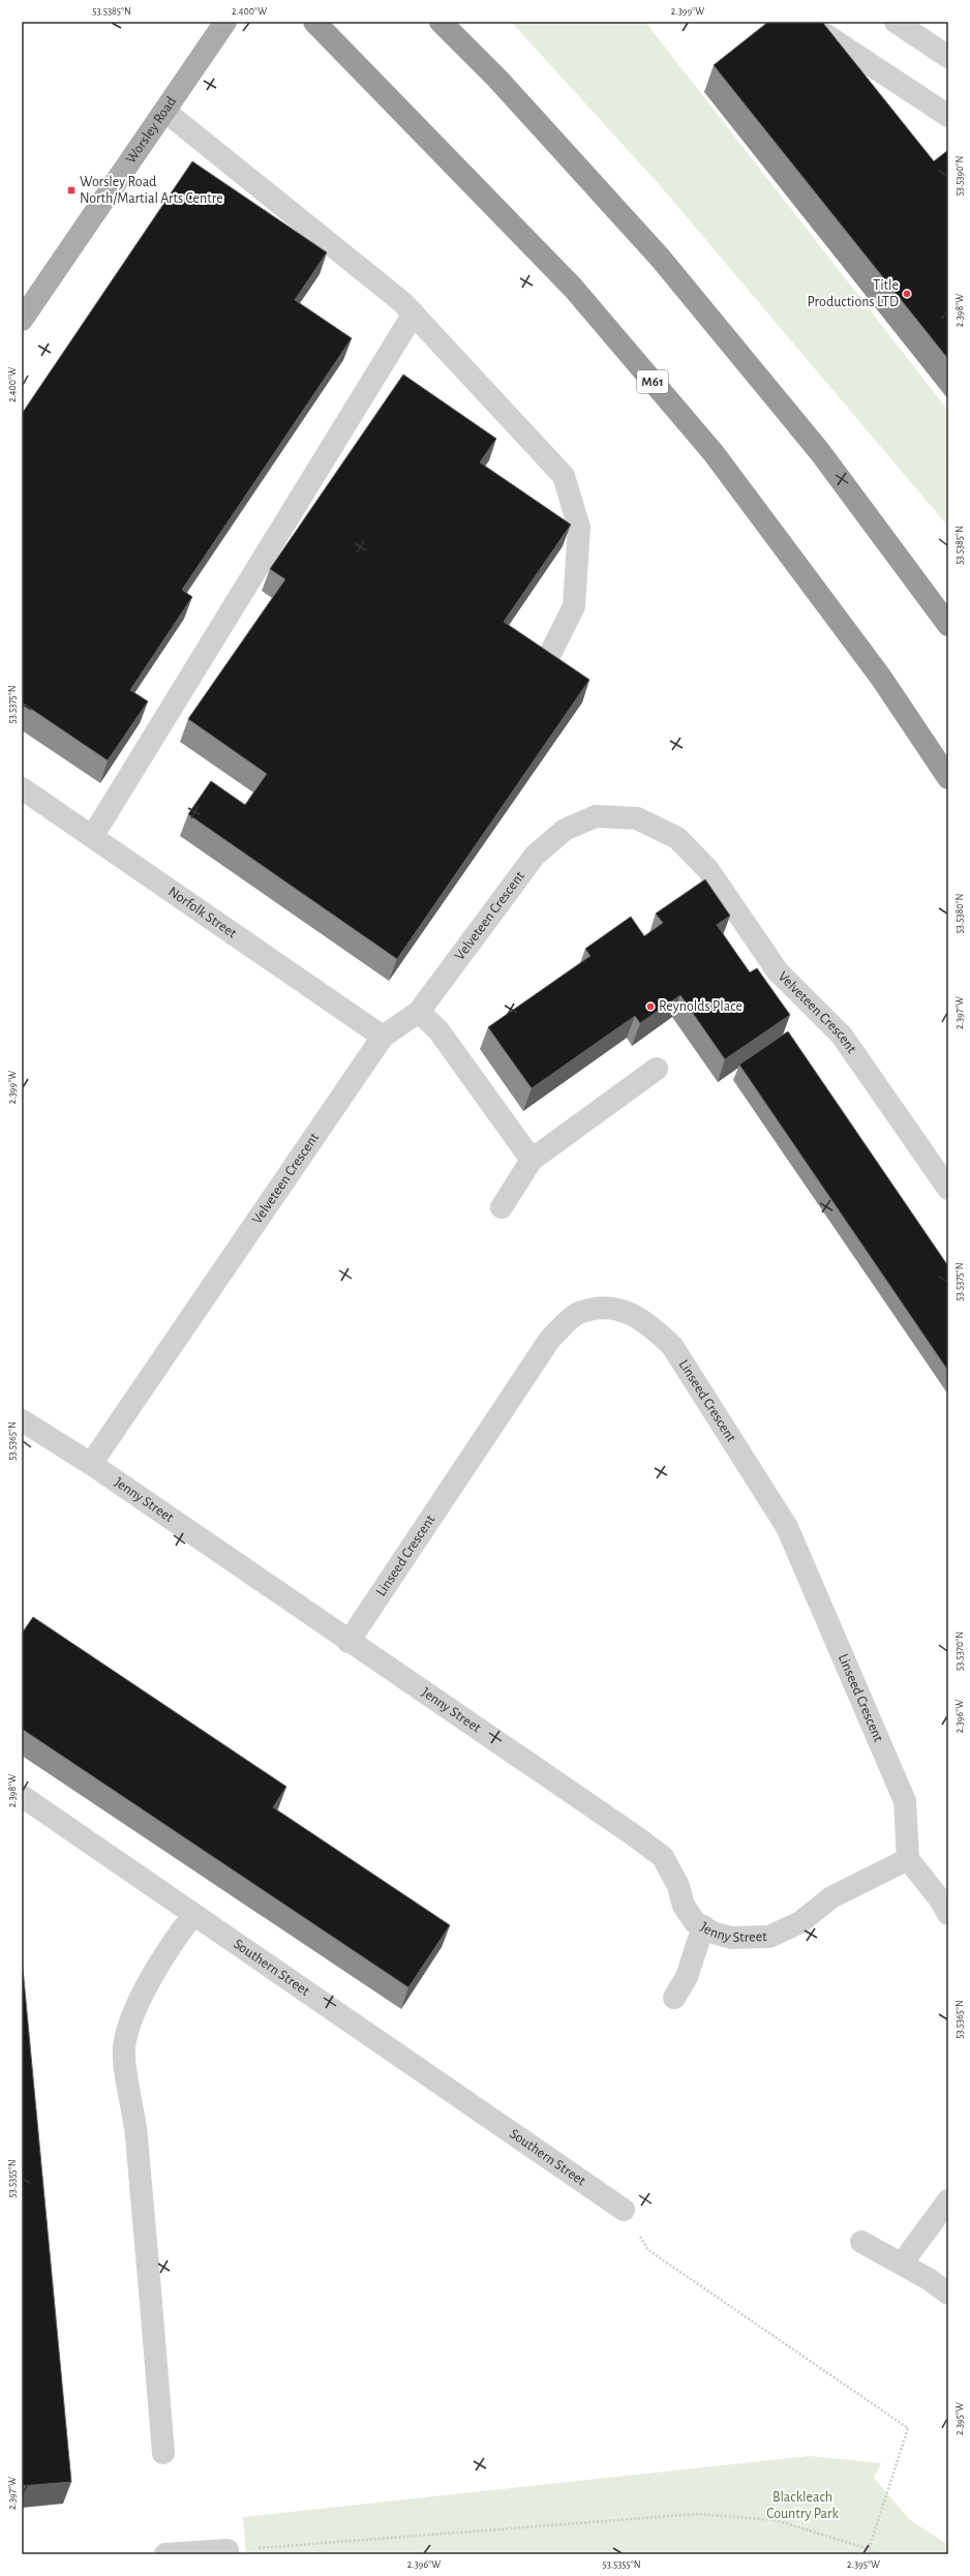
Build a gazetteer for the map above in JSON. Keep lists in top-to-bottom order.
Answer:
{
  "streets": {
    "highway": ["M61"],
    "main road": ["Worsley Road"],
    "street": [
      "Norfolk Street",
      "Velveteen Crescent",
      "Linseed Crescent",
      "Jenny Street",
      "Southern Street"
    ]
  },
  "crossings": [
    ["Norfolk Street", "Velveteen Crescent"],
    ["Velveteen Crescent", "Jenny Street"],
    ["Linseed Crescent", "Jenny Street"]
  ],
  "parks": ["Blackleach Country Park"],
  "places": {
    "transit": ["Worsley Road North/Martial Arts Centre"],
    "other": ["Title Productions LTD", "Reynolds Place"]
  },
  "coordinates": [
    "53.5385°N",
    "2.400°W",
    "2.399°W",
    "53.5390°N",
    "2.398°W",
    "53.5375°N",
    "53.5380°N",
    "2.397°W",
    "53.5365°N",
    "53.5370°N",
    "2.396°W",
    "53.5355°N",
    "2.395°W"
  ]
}
